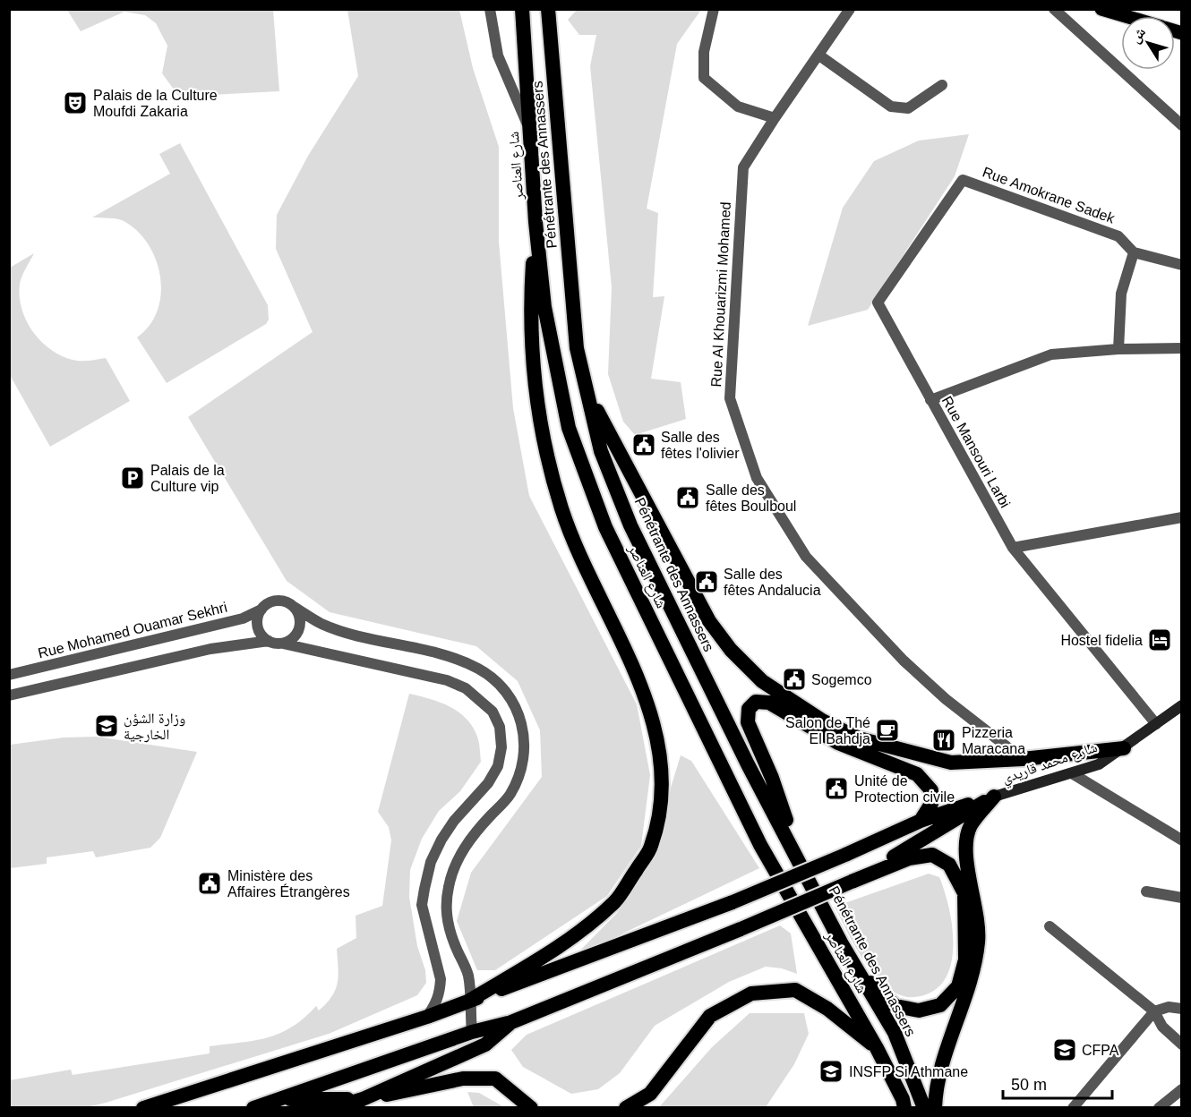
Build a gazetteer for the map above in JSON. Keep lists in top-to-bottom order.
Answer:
{
  "streets": {
    "highway": ["Pénétrante des Annassers", "شارع العناصر"],
    "main road": ["شارع محمد قاريدي"],
    "street": [
      "Rue Amokrane Sadek",
      "Rue Al Khouarizmi Mohamed",
      "Rue Mansouri Larbi",
      "Rue Mohamed Ouamar Sekhri"
    ]
  },
  "crossings": [
    ["Rue Amokrane Sadek", "Rue Mansouri Larbi"],
    ["Rue Mansouri Larbi", "شارع محمد قاريدي"]
  ],
  "places": {
    "theatre": ["Palais de la Culture Moufdi Zakaria"],
    "public building": [
      "Salle des fêtes l'olivier",
      "Salle des fêtes Boulboul",
      "Salle des fêtes Andalucia",
      "Sogemco",
      "Unité de Protection civile",
      "Ministère des Affaires Étrangères"
    ],
    "parking": ["Palais de la Culture vip"],
    "hotel": ["Hostel fidelia"],
    "school or university": ["وزارة الشؤن الخارجية", "CFPA", "INSFP Si Athmane"],
    "cafe": ["Salon de Thé El Bahdja"],
    "restaurant": ["Pizzeria Maracana"]
  },
  "scale_bar": "50 m",
  "north": "top left"
}
